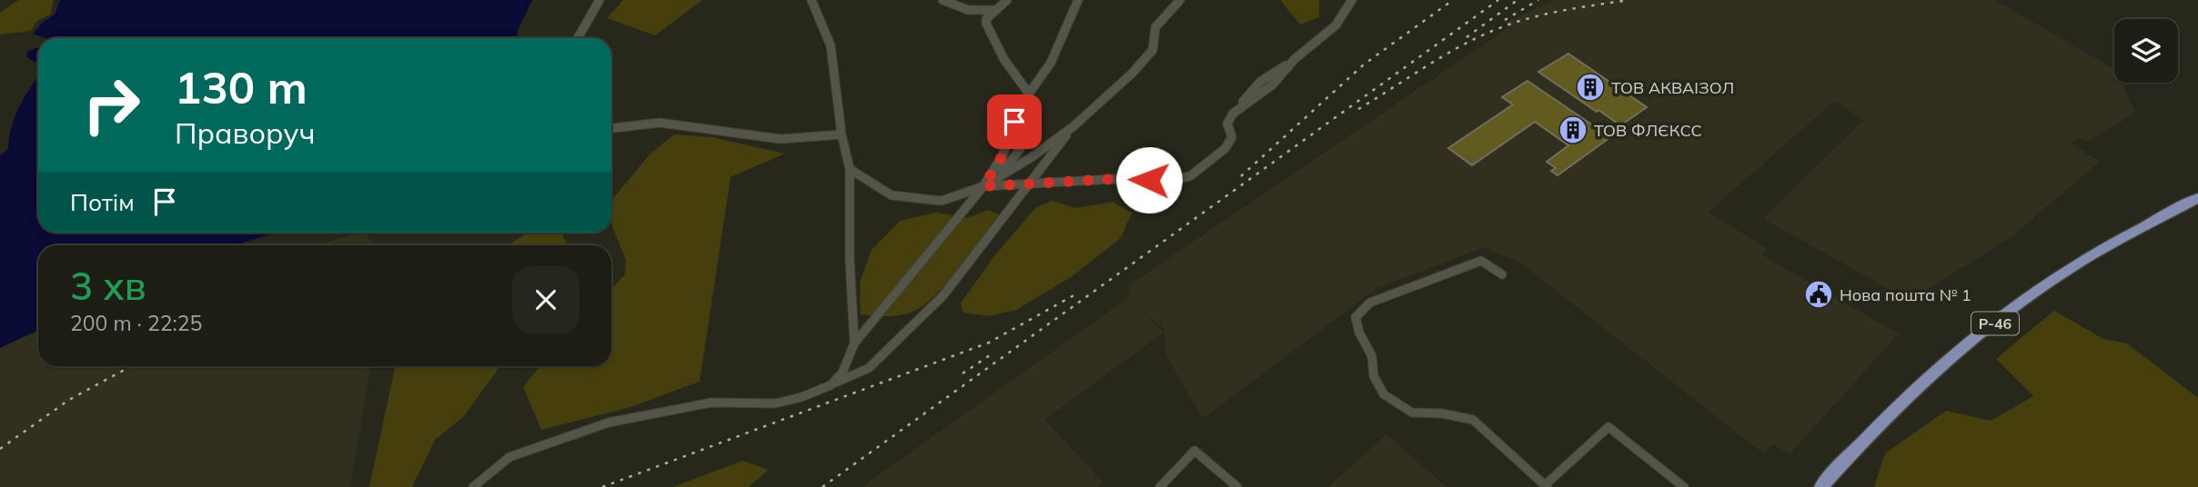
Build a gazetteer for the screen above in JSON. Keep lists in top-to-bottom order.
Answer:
{
  "streets": {
    "main road": ["Р-46"]
  },
  "places": {
    "building": ["ТОВ АКВАІЗОЛ", "ТОВ ФЛЄКСС"],
    "public building": ["Нова пошта № 1"]
  },
  "page": {
    "turn": ["130 m", "Праворуч"],
    "then": "Потім",
    "heading": ["3 хв", "200 m · 22:25"]
  }
}
